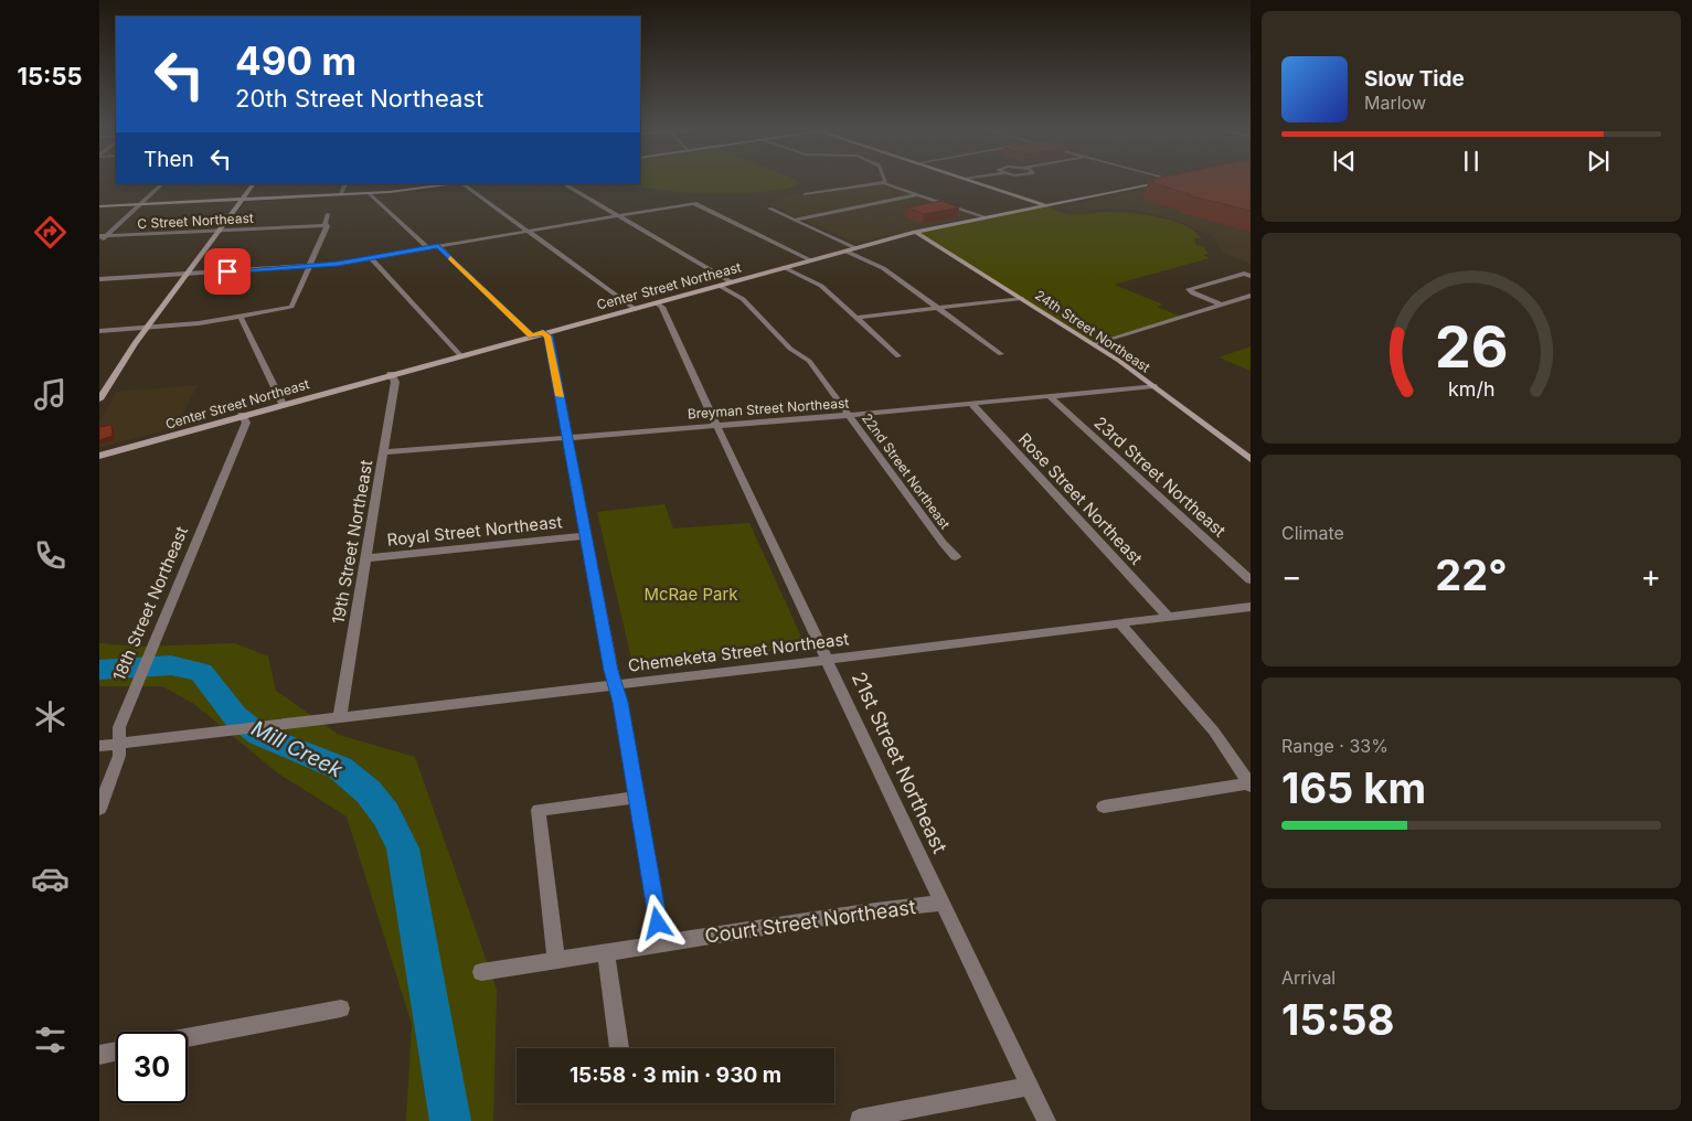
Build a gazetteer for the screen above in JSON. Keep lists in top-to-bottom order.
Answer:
{
  "streets": {
    "main road": ["Center Street Northeast", "24th Street Northeast"],
    "street": [
      "C Street Northeast",
      "Breyman Street Northeast",
      "22nd Street Northeast",
      "23rd Street Northeast",
      "Rose Street Northeast",
      "Royal Street Northeast",
      "19th Street Northeast",
      "18th Street Northeast",
      "Chemeketa Street Northeast",
      "21st Street Northeast",
      "Court Street Northeast"
    ]
  },
  "crossings": [
    ["Center Street Northeast", "24th Street Northeast"],
    ["Center Street Northeast", "22nd Street Northeast"],
    ["Center Street Northeast", "19th Street Northeast"],
    ["Center Street Northeast", "18th Street Northeast"],
    ["Center Street Northeast", "21st Street Northeast"],
    ["24th Street Northeast", "Breyman Street Northeast"],
    ["Breyman Street Northeast", "22nd Street Northeast"],
    ["Breyman Street Northeast", "23rd Street Northeast"],
    ["Breyman Street Northeast", "Rose Street Northeast"],
    ["Breyman Street Northeast", "19th Street Northeast"],
    ["Breyman Street Northeast", "21st Street Northeast"],
    ["Rose Street Northeast", "Chemeketa Street Northeast"],
    ["Royal Street Northeast", "19th Street Northeast"],
    ["19th Street Northeast", "Chemeketa Street Northeast"],
    ["18th Street Northeast", "Chemeketa Street Northeast"],
    ["Chemeketa Street Northeast", "21st Street Northeast"],
    ["21st Street Northeast", "Court Street Northeast"]
  ],
  "water": ["Mill Creek"],
  "parks": ["McRae Park"],
  "page": {
    "tabs": "15:55",
    "turn": ["490 m", "20th Street Northeast"],
    "song": ["Slow Tide", "Marlow"],
    "then": "Then",
    "tile": [
      "Climate",
      ["Range · 33%", "165 km"],
      ["Arrival", "15:58"]
    ],
    "heat": ["−", "22°", "+"],
    "limit": "30",
    "trip": "15:58 · 3 min · 930 m",
    "gauge": ["26", "km/h"]
  }
}
